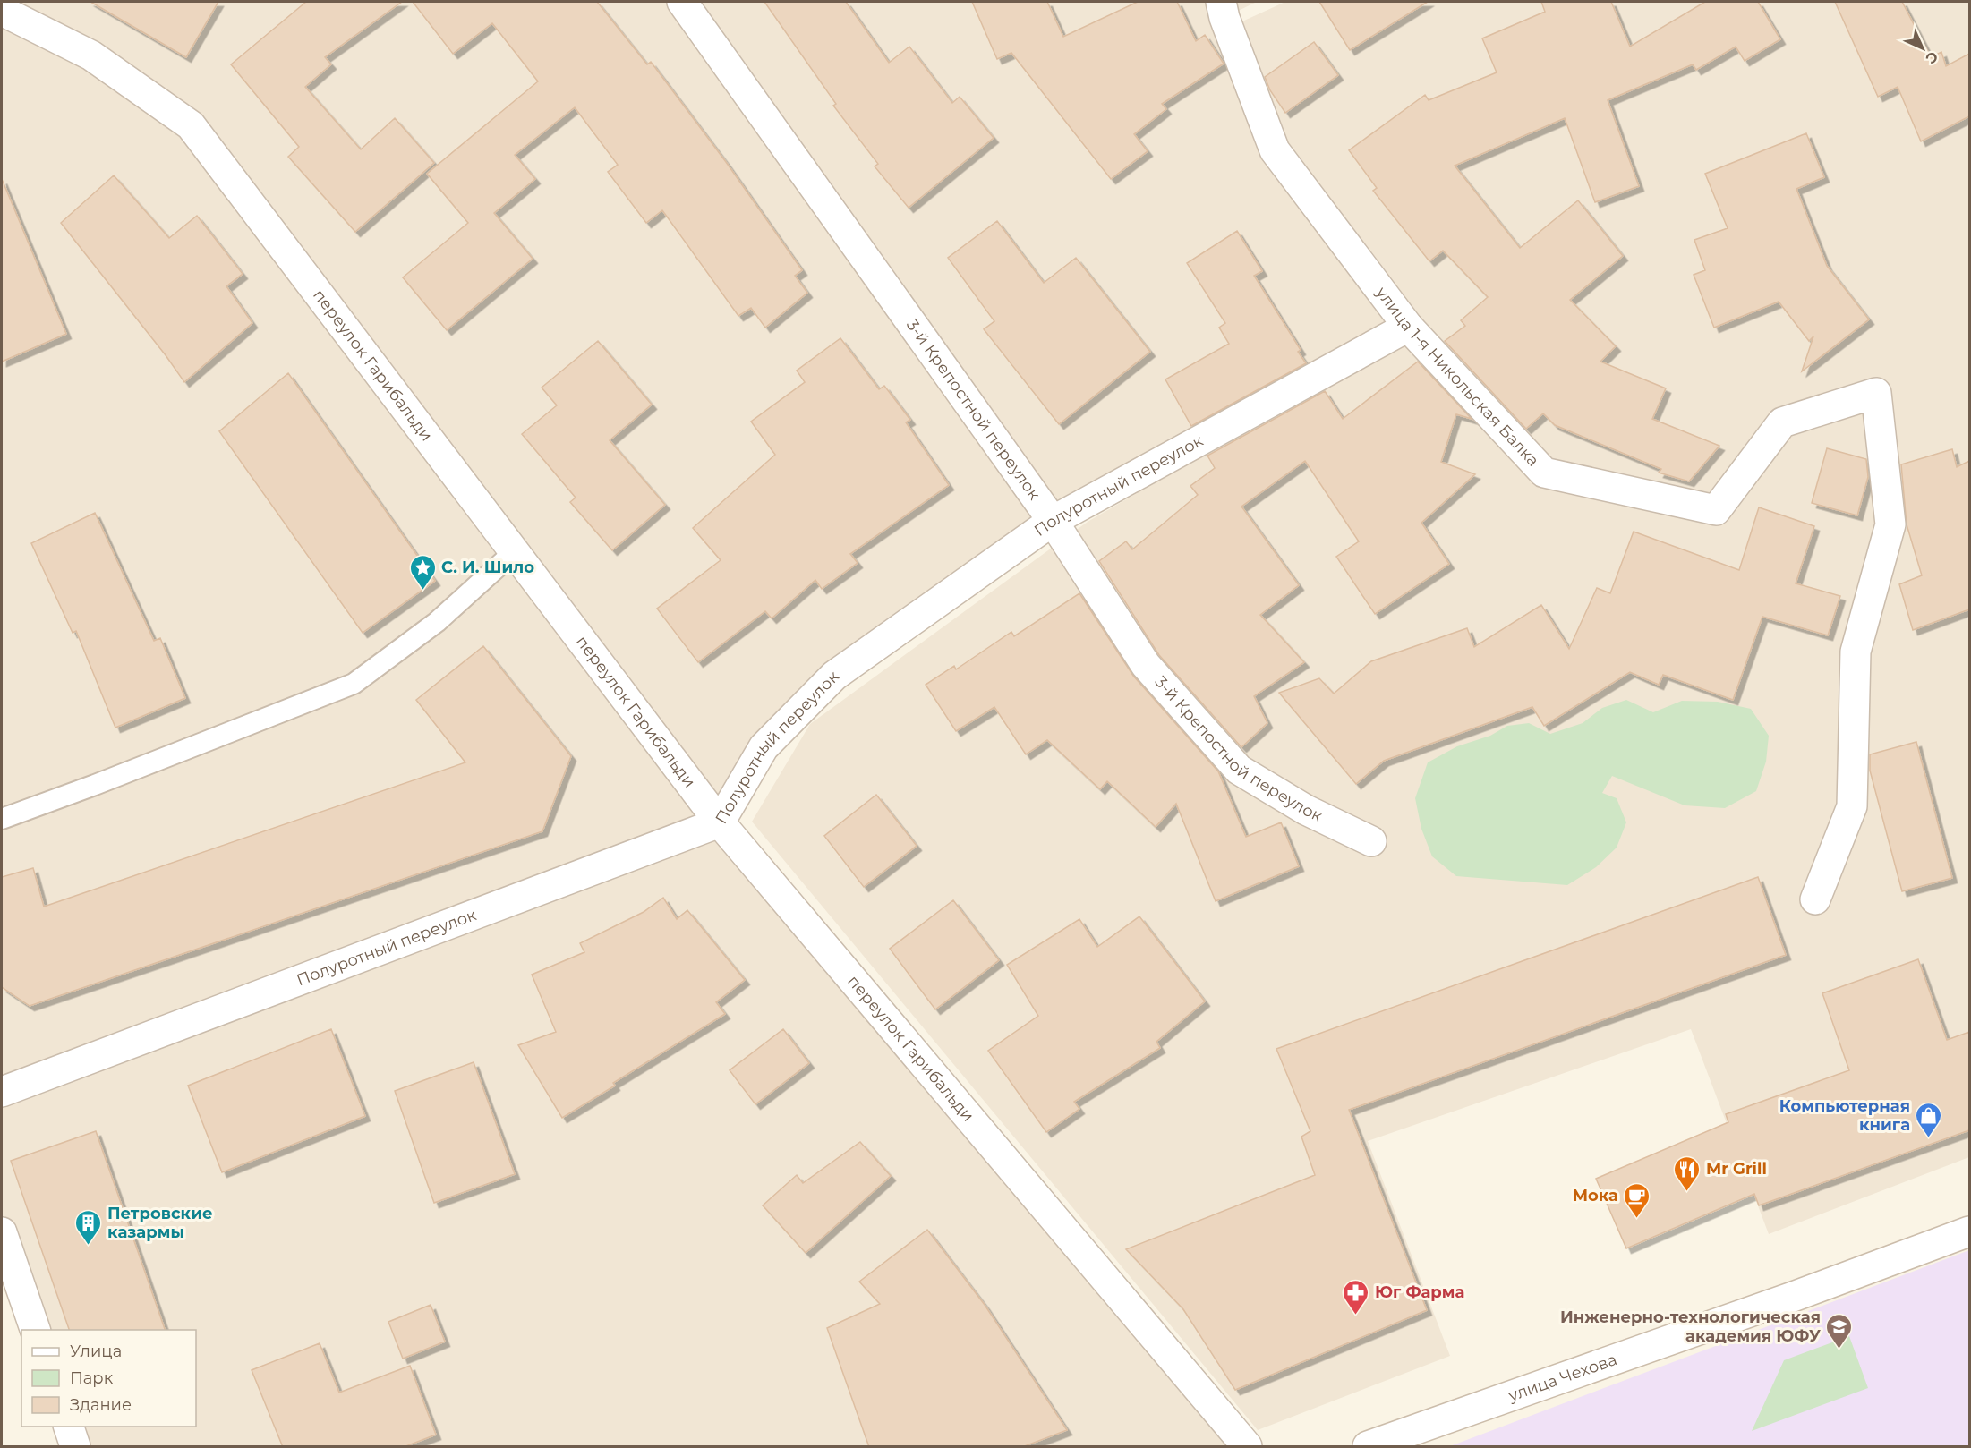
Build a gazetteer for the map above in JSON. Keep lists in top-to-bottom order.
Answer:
{
  "streets": {
    "street": [
      "переулок Гарибальди",
      "улица 1-я Никольская Балка",
      "3-й Крепостной переулок",
      "Полуротный переулок",
      "улица Чехова"
    ]
  },
  "crossings": [
    ["переулок Гарибальди", "Полуротный переулок"],
    ["улица 1-я Никольская Балка", "Полуротный переулок"],
    ["3-й Крепостной переулок", "Полуротный переулок"]
  ],
  "places": {
    "place": ["С. И. Шило"],
    "shop": ["Компьютерная книга"],
    "restaurant": ["Mr Grill"],
    "cafe": ["Мока"],
    "building": ["Петровские казармы"],
    "pharmacy": ["Юг Фарма"],
    "school or university": ["Инженерно-технологическая академия ЮФУ"]
  },
  "legend": ["Улица", "Парк", "Здание"],
  "north": "bottom right"
}
